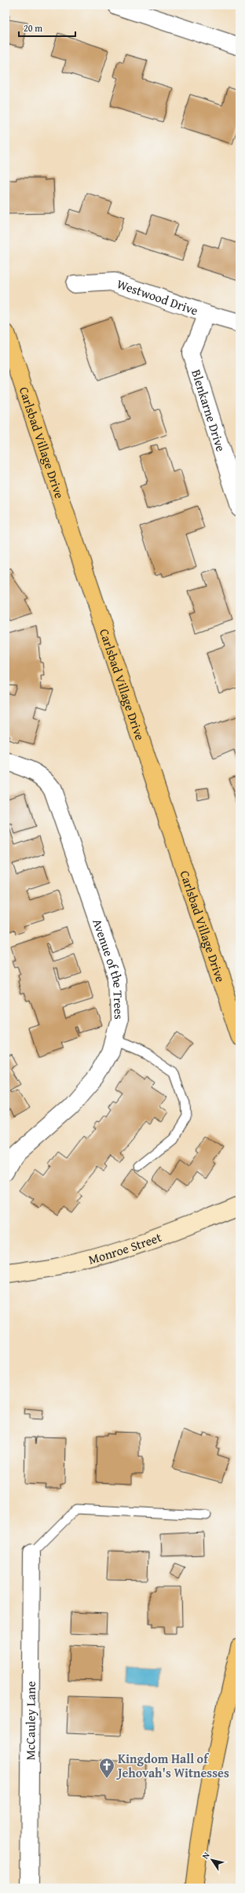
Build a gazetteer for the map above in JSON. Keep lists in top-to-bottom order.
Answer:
{
  "streets": {
    "main road": ["Carlsbad Village Drive", "Monroe Street"],
    "street": [
      "Westwood Drive",
      "Blenkarne Drive",
      "Avenue of the Trees",
      "McCauley Lane"
    ]
  },
  "crossings": [
    ["Westwood Drive", "Blenkarne Drive"]
  ],
  "places": {
    "church": ["Kingdom Hall of Jehovah's Witnesses"]
  },
  "scale_bar": "20 m",
  "north": "top left"
}
